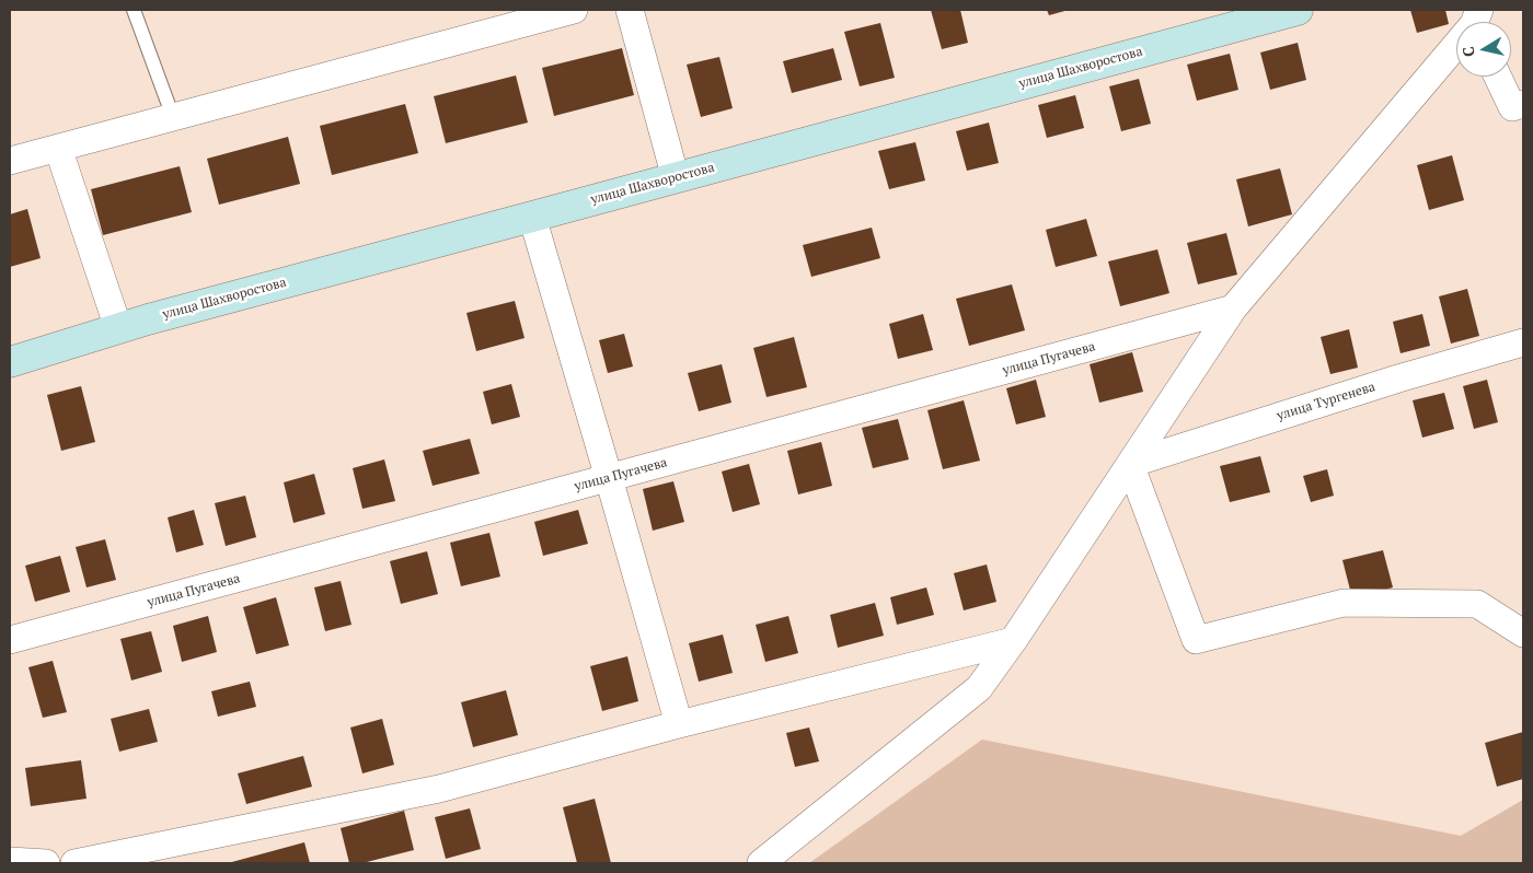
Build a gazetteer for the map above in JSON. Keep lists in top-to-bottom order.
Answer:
{
  "streets": {
    "street": ["улица Шахворостова", "улица Пугачева", "улица Тургенева"]
  },
  "north": "left"
}
